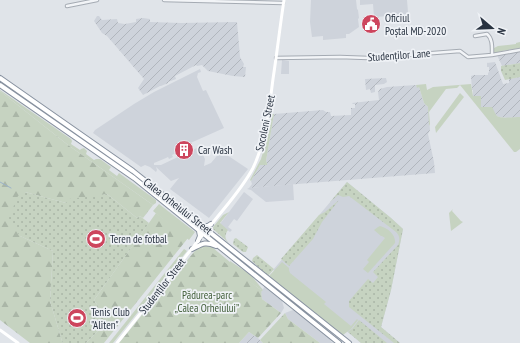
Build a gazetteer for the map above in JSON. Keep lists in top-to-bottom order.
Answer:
{
  "streets": {
    "highway": ["Calea Orheiului Street"],
    "main road": ["Socoleni Street", "Studenților Street"],
    "street": ["Studenților Lane"]
  },
  "crossings": [
    ["Studenților Lane", "Socoleni Street"],
    ["Socoleni Street", "Calea Orheiului Street"],
    ["Socoleni Street", "Studenților Street"],
    ["Calea Orheiului Street", "Studenților Street"]
  ],
  "parks": ["Pădurea-parc „Calea Orheiului”"],
  "places": {
    "public building": ["Oficiul Poștal MD-2020"],
    "building": ["Car Wash"],
    "sports": ["Teren de fotbal", "Tenis Club \"Aliten\""]
  },
  "north": "right"
}
